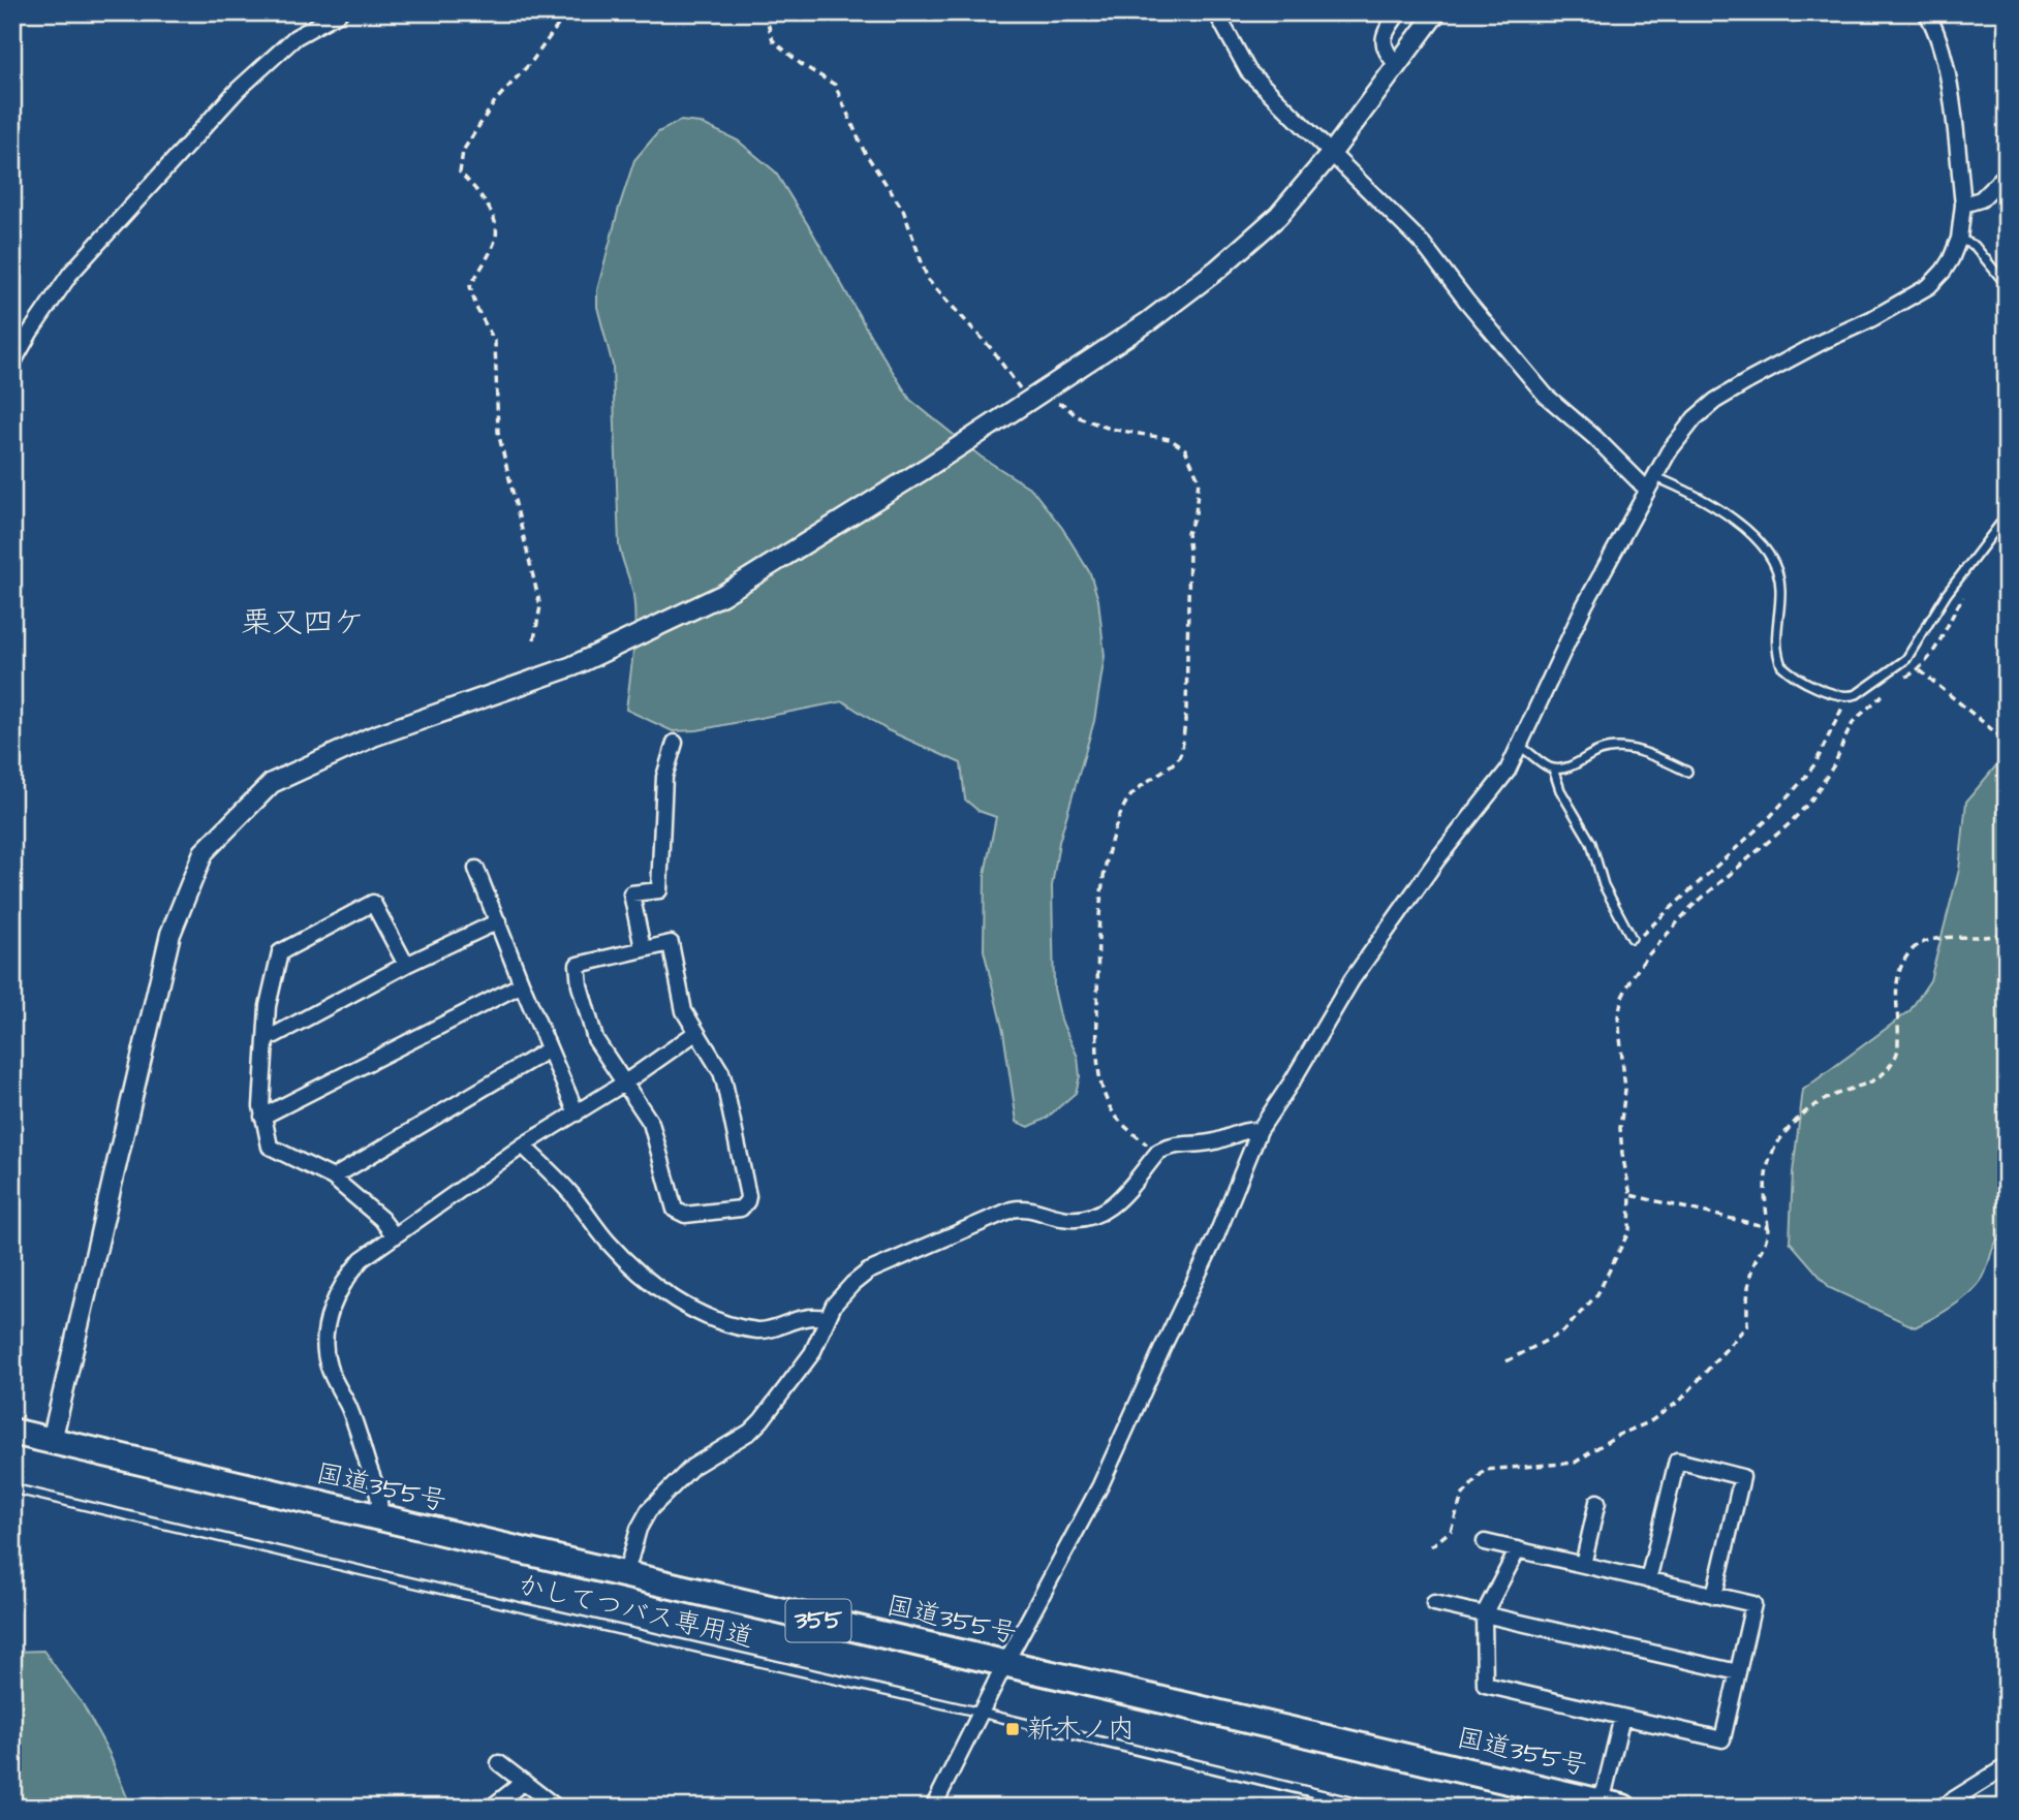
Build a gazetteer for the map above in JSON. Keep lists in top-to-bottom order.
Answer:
{
  "streets": {
    "highway": ["国道355号", "355"],
    "lane": ["かしてつバス専用道"]
  },
  "districts": ["栗又四ケ"],
  "places": {
    "transit": ["新木ノ内"]
  }
}
